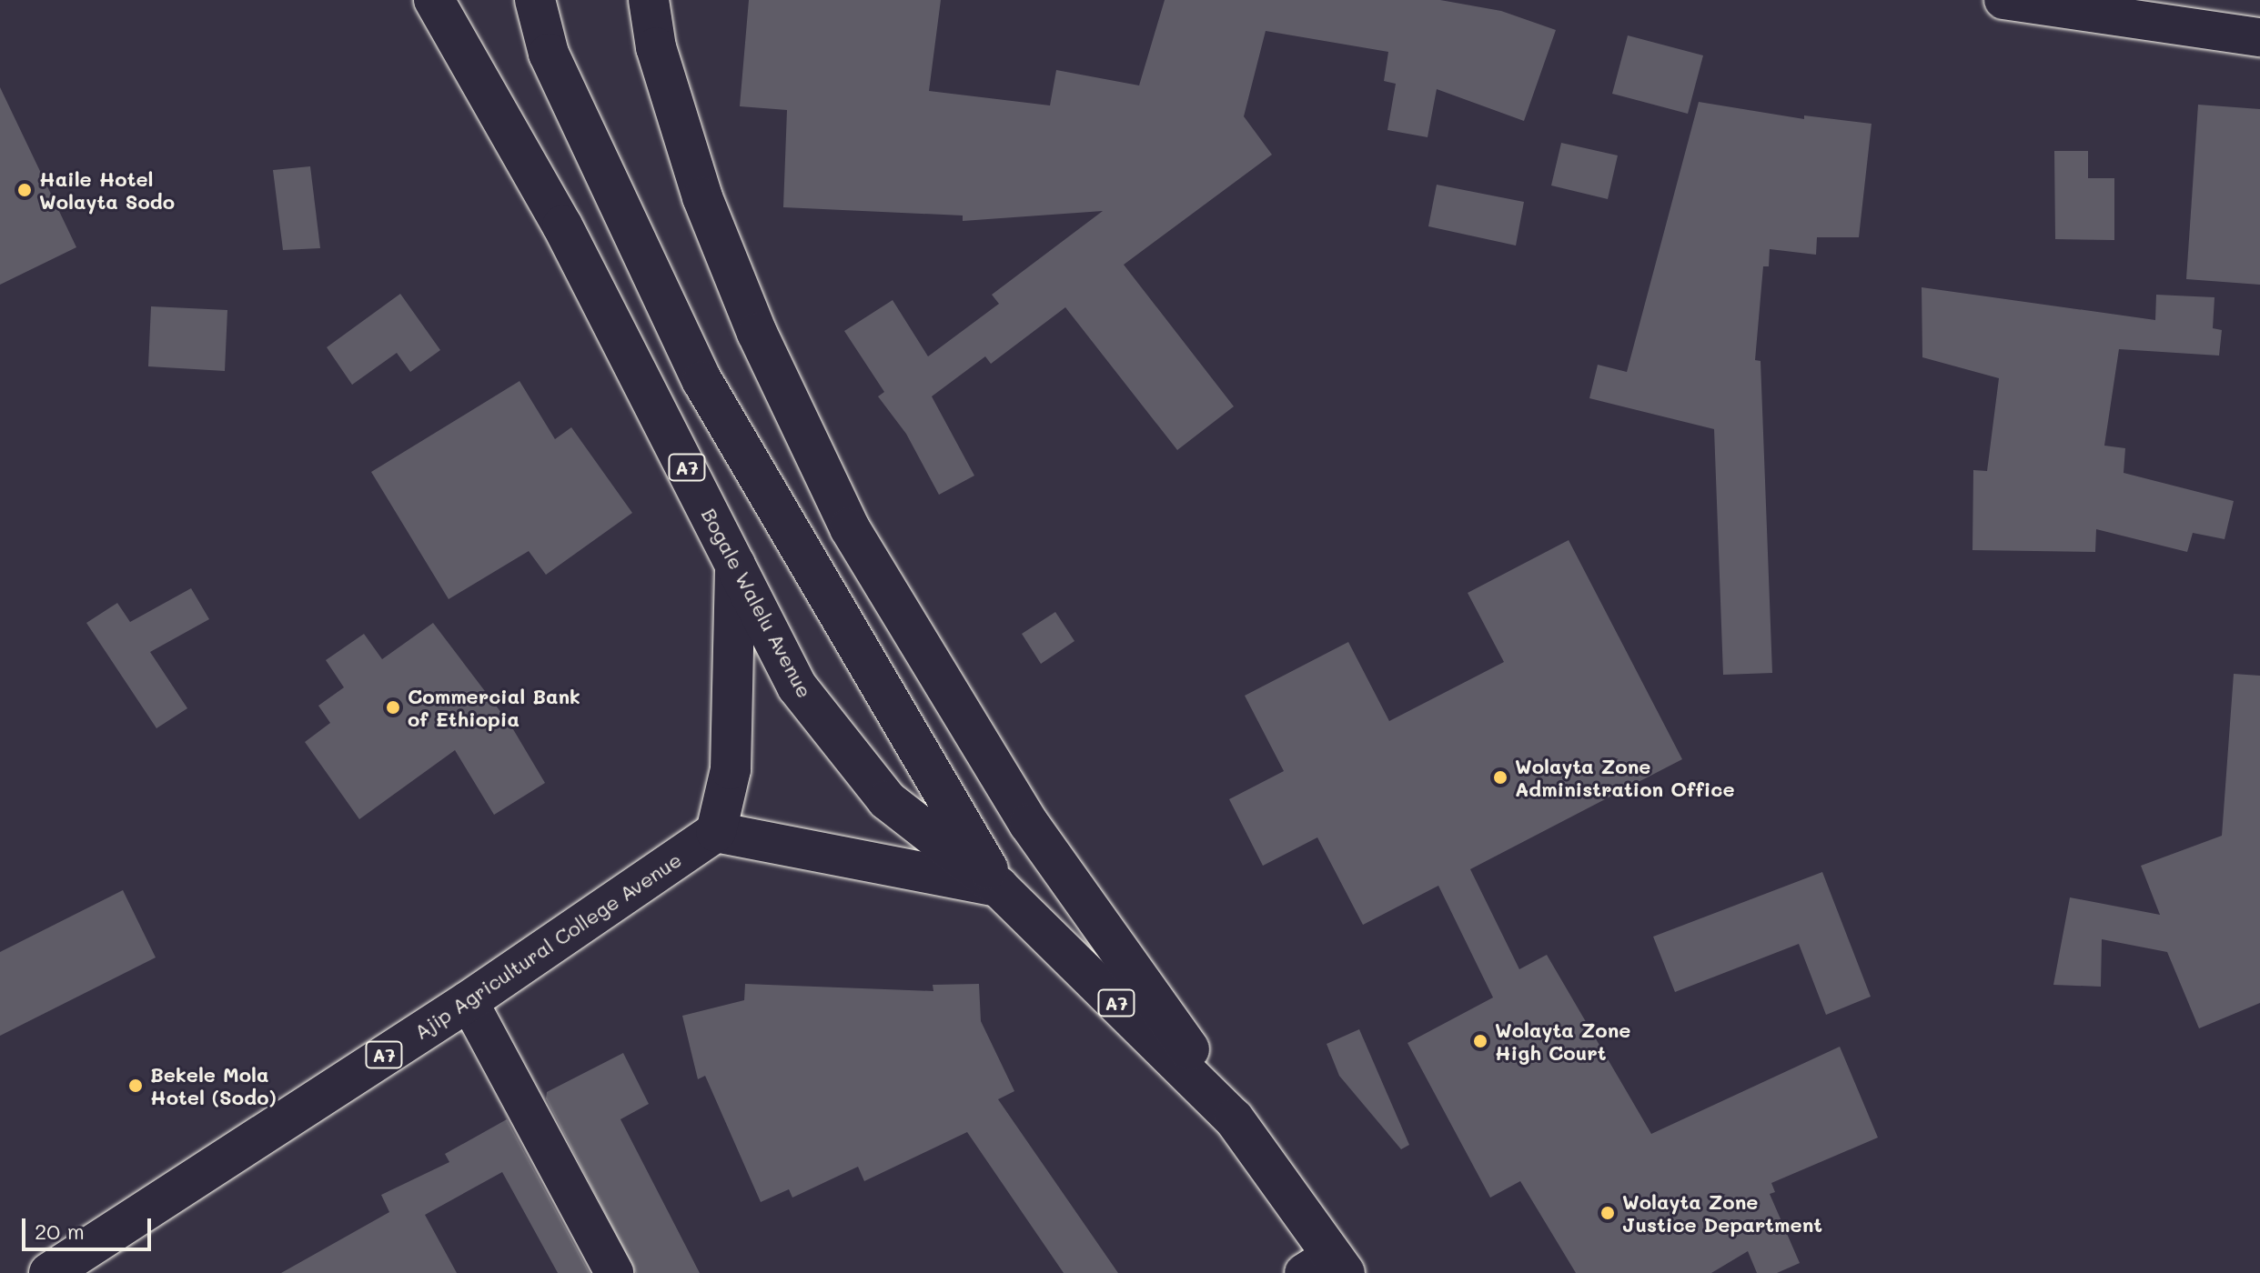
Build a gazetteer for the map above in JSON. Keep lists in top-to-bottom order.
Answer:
{
  "streets": {
    "main road": ["A7", "Bogale Walelu Avenue", "Ajip Agricultural College Avenue"]
  },
  "crossings": [
    ["A7", "Bogale Walelu Avenue"],
    ["A7", "Ajip Agricultural College Avenue"]
  ],
  "places": [
    "Haile Hotel Wolayta Sodo",
    "Commercial Bank of Ethiopia",
    "Wolayta Zone Administration Office",
    "Wolayta Zone High Court",
    "Bekele Mola Hotel (Sodo)",
    "Wolayta Zone Justice Department"
  ],
  "scale_bar": "20 m"
}
